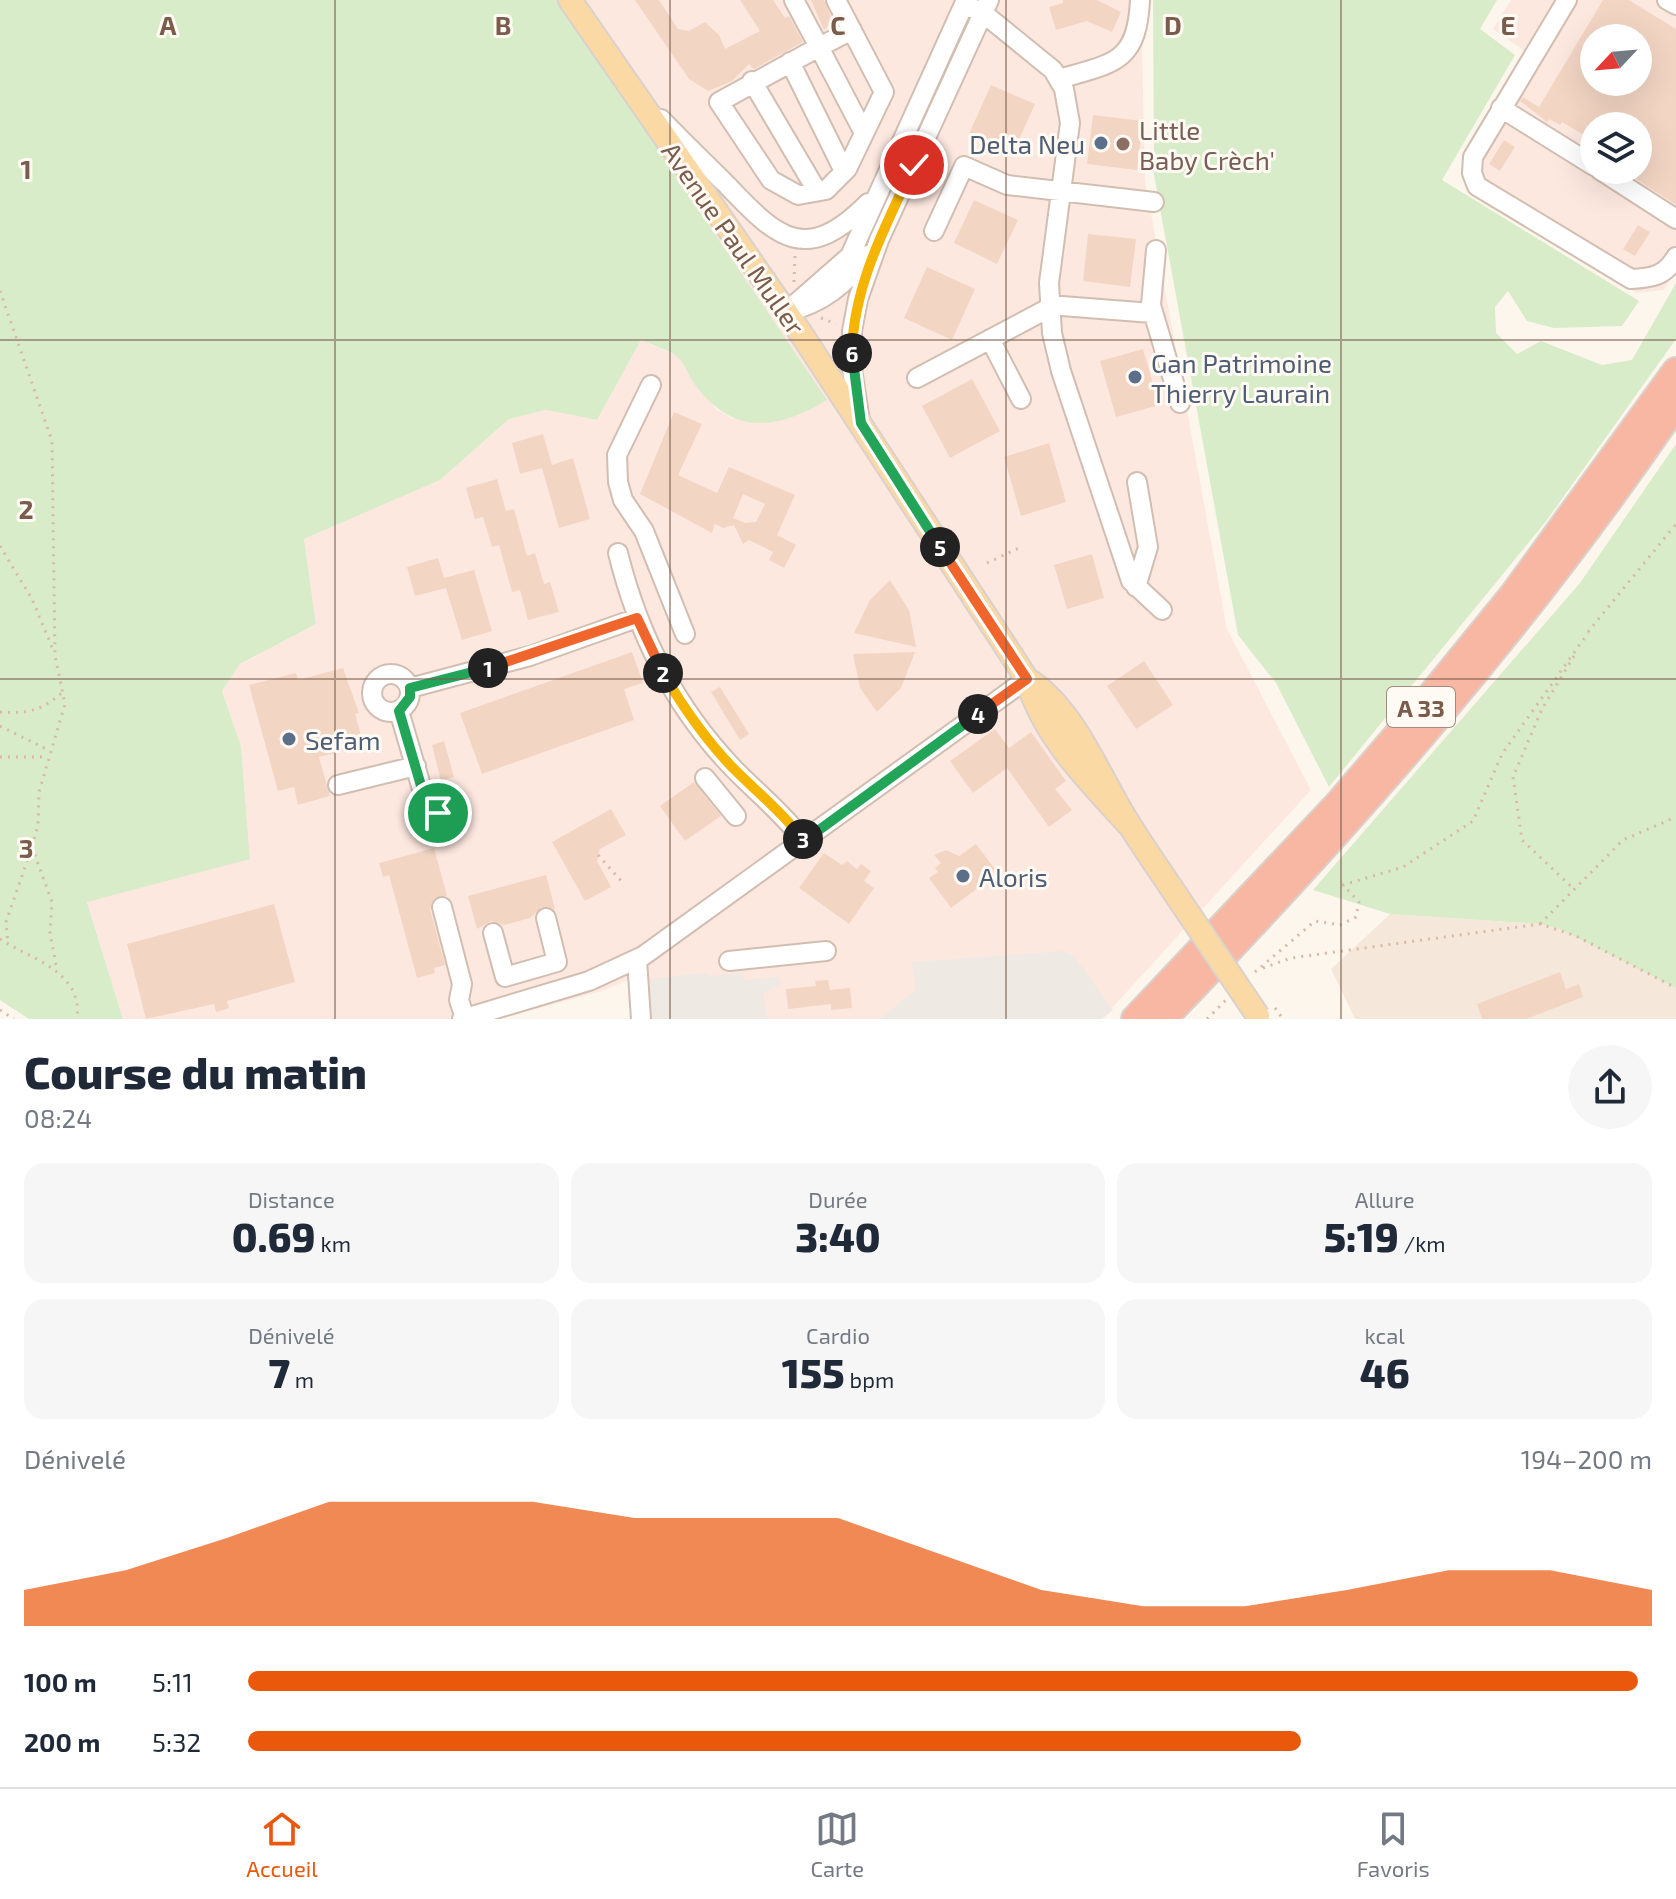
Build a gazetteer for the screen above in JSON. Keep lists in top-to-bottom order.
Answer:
{
  "streets": {
    "highway": ["A 33"],
    "main road": ["Avenue Paul Muller"]
  },
  "places": [
    "Delta Neu",
    "Little Baby Crèch'",
    "Gan Patrimoine Thierry Laurain",
    "Sefam",
    "Aloris"
  ],
  "north": "bottom left",
  "page": {
    "pins": [
      "6",
      "5",
      "1",
      "2",
      "4",
      "3"
    ],
    "heading": ["Course du matin", "08:24"],
    "stats": [
      ["Distance", "0.69 km"],
      ["Durée", "3:40"],
      ["Allure", "5:19 /km"],
      ["Dénivelé", "7 m"],
      ["Cardio", "155 bpm"],
      ["kcal", "46"]
    ],
    "chart": ["Dénivelé", "194–200 m"],
    "list": [
      {
        "name": "100 m",
        "note": "5:11"
      },
      {
        "name": "200 m",
        "note": "5:32"
      }
    ],
    "tabs": ["Accueil", "Carte", "Favoris"]
  },
  "grid": {
    "columns": [
      "A",
      "B",
      "C",
      "D",
      "E"
    ],
    "rows": ["1", "2", "3"]
  }
}
